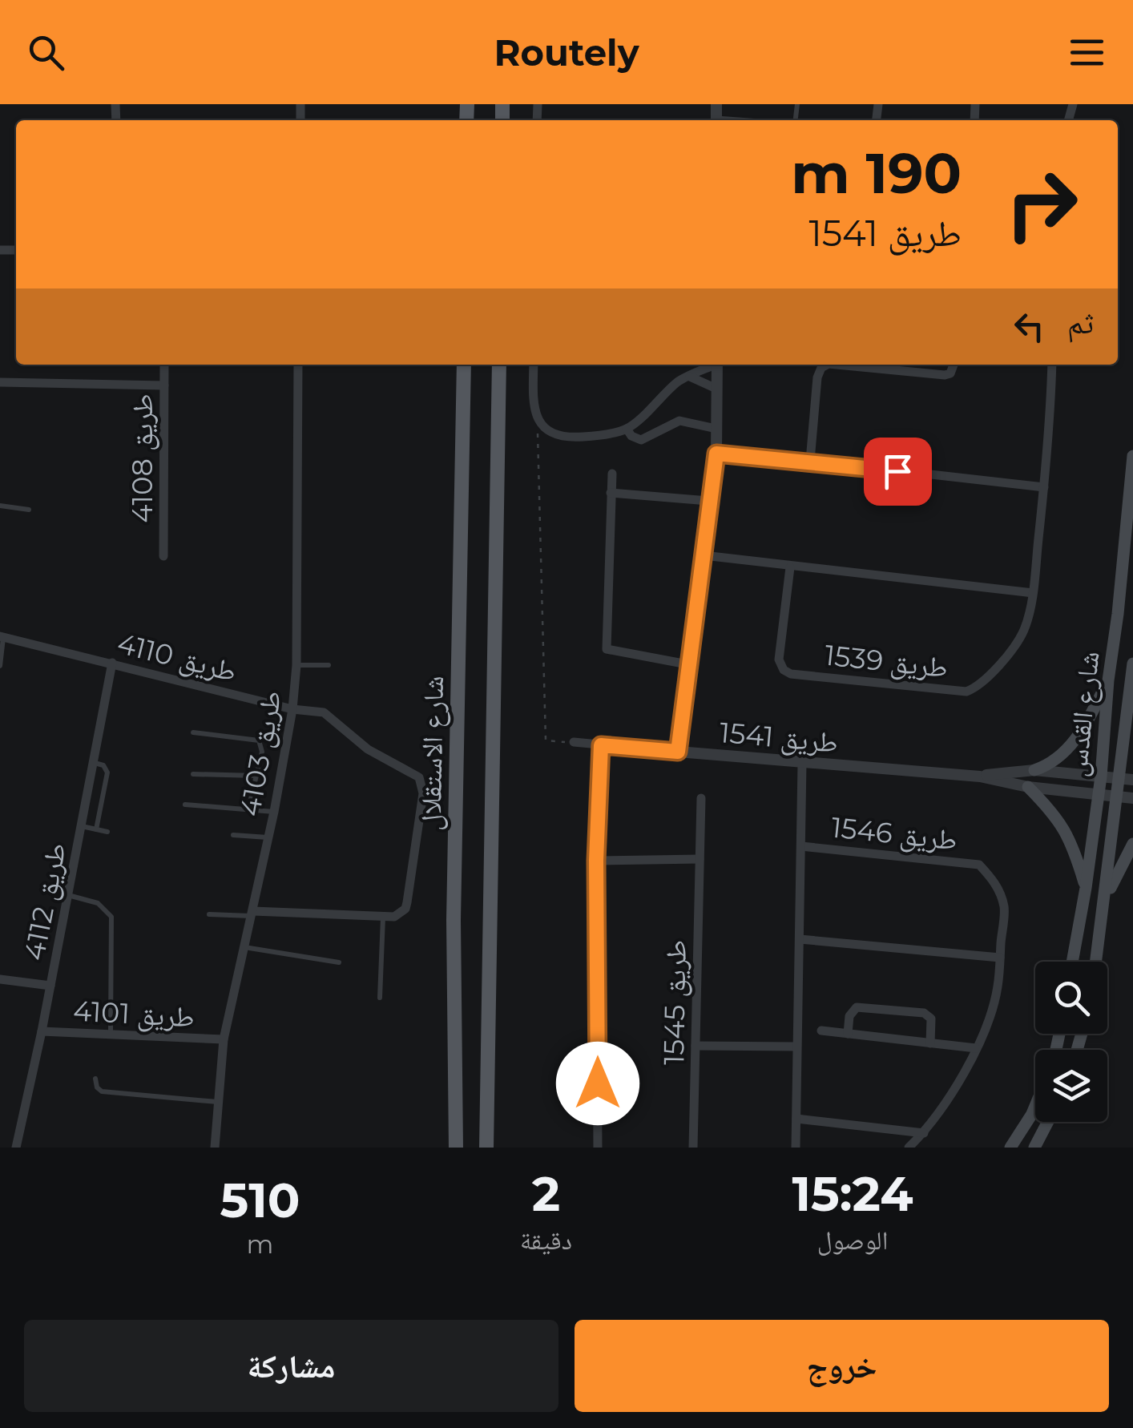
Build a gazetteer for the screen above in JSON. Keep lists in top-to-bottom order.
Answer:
{
  "streets": {
    "main road": ["شارع القدس", "شارع الاستقلال"],
    "street": [
      "طريق 4108",
      "طريق 4110",
      "طريق 1539",
      "طريق 1541",
      "طريق 4103",
      "طريق 1546",
      "طريق 4112",
      "طريق 1545",
      "طريق 4101"
    ]
  },
  "crossings": [
    ["طريق 4110", "طريق 4103"],
    ["طريق 4110", "طريق 4112"],
    ["شارع القدس", "طريق 1541"],
    ["طريق 1541", "طريق 1546"],
    ["طريق 4103", "طريق 4101"],
    ["طريق 4112", "طريق 4101"]
  ],
  "page": {
    "header": "Routely",
    "turn": ["190 m", "طريق 1541"],
    "then": "ثم",
    "eta": [
      "15:24",
      "الوصول",
      "2",
      "دقيقة",
      "510",
      "m"
    ],
    "buttons": ["خروج", "مشاركة"]
  }
}
